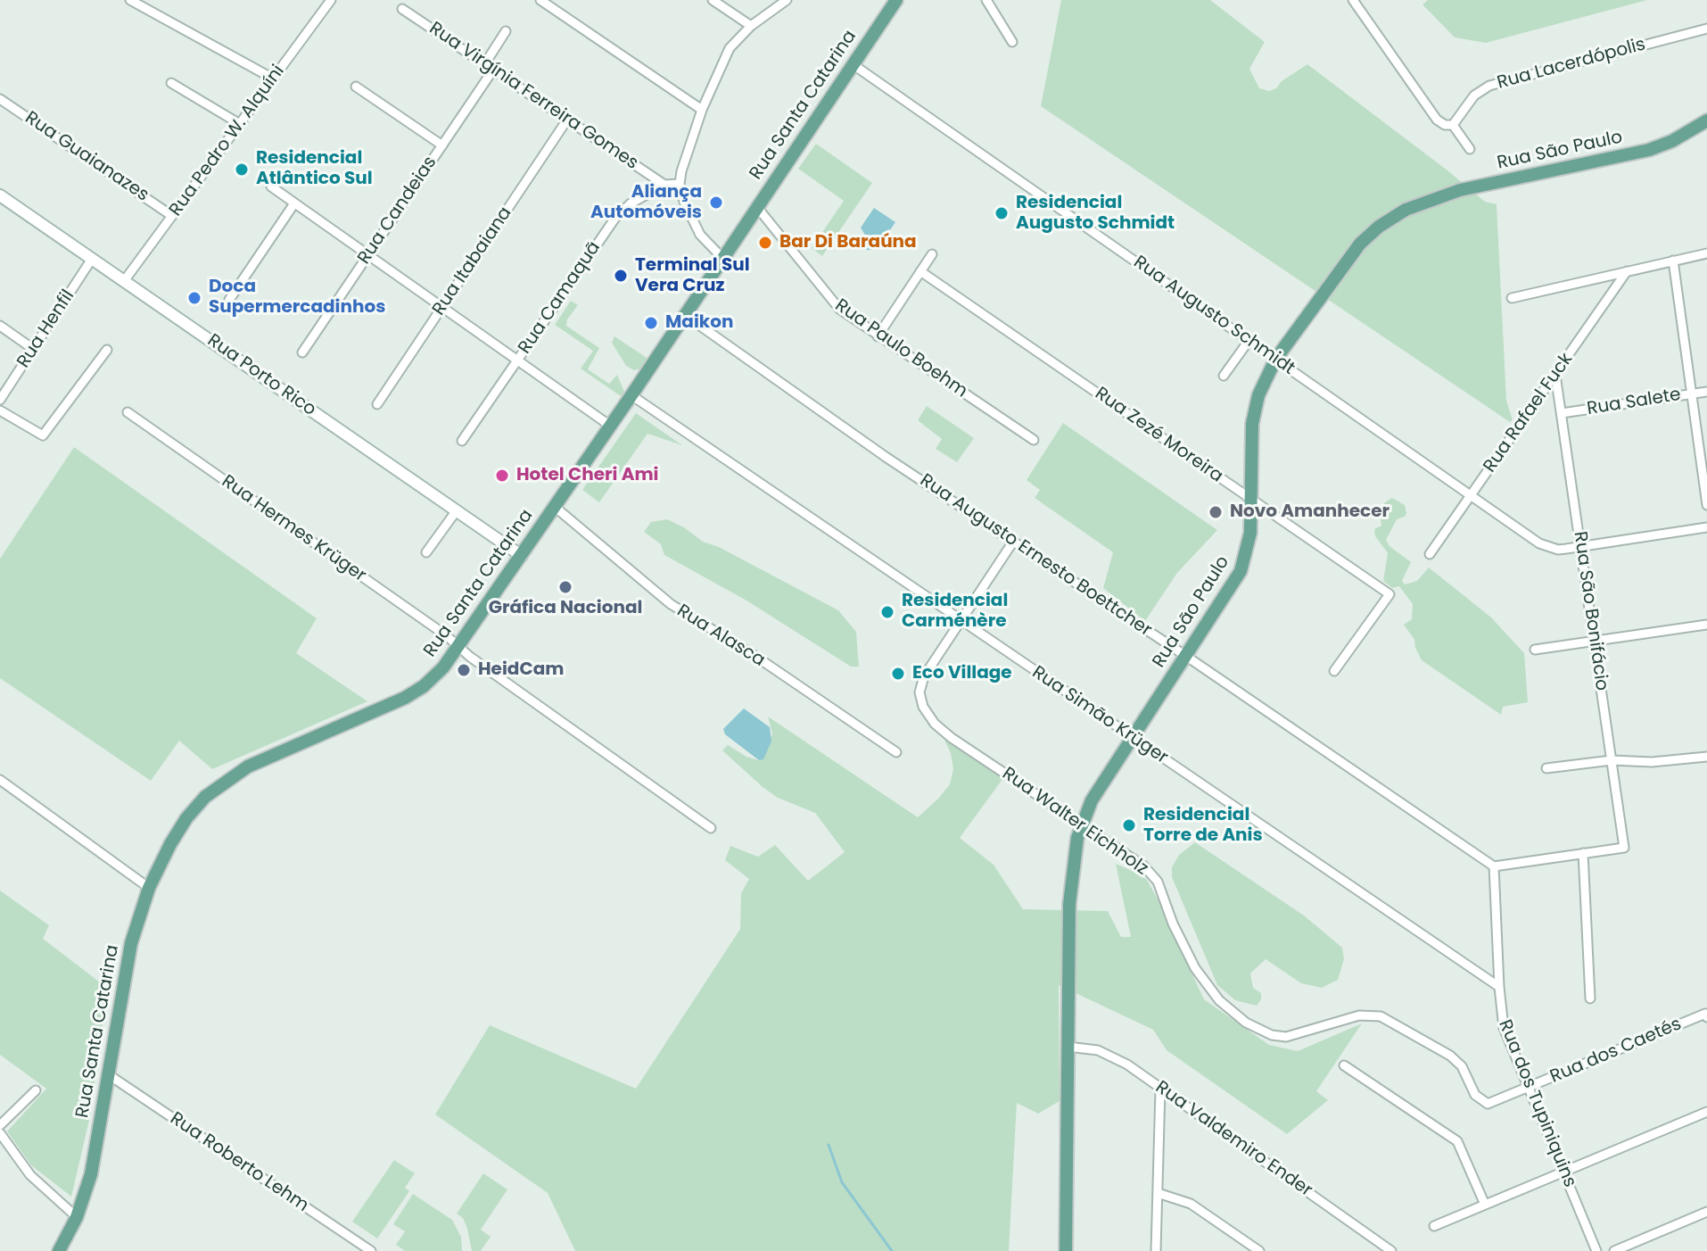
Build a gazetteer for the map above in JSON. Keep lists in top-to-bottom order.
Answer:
{
  "streets": {
    "main road": ["Rua Santa Catarina", "Rua São Paulo", "Rua Porto Rico"],
    "street": [
      "Rua Lacerdópolis",
      "Rua Virgínia Ferreira Gomes",
      "Rua Pedro W. Alquíni",
      "Rua Guaianazes",
      "Rua Candeias",
      "Rua Itabaiana",
      "Rua Camaquã",
      "Rua Augusto Schmidt",
      "Rua Henfil",
      "Rua Paulo Boehm",
      "Rua Salete",
      "Rua Rafael Fuck",
      "Rua Zezé Moreira",
      "Rua Hermes Krüger",
      "Rua Augusto Ernesto Boettcher",
      "Rua São Bonifácio",
      "Rua Alasca",
      "Rua Simão Krüger",
      "Rua Walter Eichholz",
      "Rua dos Caetés",
      "Rua dos Tupiniquins",
      "Rua Valdemiro Ender",
      "Rua Roberto Lehm"
    ]
  },
  "crossings": [
    ["Rua Virgínia Ferreira Gomes", "Rua Candeias"],
    ["Rua Virgínia Ferreira Gomes", "Rua Itabaiana"],
    ["Rua Virgínia Ferreira Gomes", "Rua Camaquã"],
    ["Rua Santa Catarina", "Rua Augusto Schmidt"],
    ["Rua Santa Catarina", "Rua Paulo Boehm"],
    ["Rua Santa Catarina", "Rua Porto Rico"],
    ["Rua Santa Catarina", "Rua Hermes Krüger"],
    ["Rua Santa Catarina", "Rua Augusto Ernesto Boettcher"],
    ["Rua Santa Catarina", "Rua Alasca"],
    ["Rua Santa Catarina", "Rua Simão Krüger"],
    ["Rua Santa Catarina", "Rua Roberto Lehm"],
    ["Rua Pedro W. Alquíni", "Rua Guaianazes"],
    ["Rua Pedro W. Alquíni", "Rua Porto Rico"],
    ["Rua São Paulo", "Rua Augusto Schmidt"],
    ["Rua São Paulo", "Rua Zezé Moreira"],
    ["Rua São Paulo", "Rua Augusto Ernesto Boettcher"],
    ["Rua São Paulo", "Rua Simão Krüger"],
    ["Rua São Paulo", "Rua Walter Eichholz"],
    ["Rua São Paulo", "Rua Valdemiro Ender"],
    ["Rua Augusto Schmidt", "Rua Rafael Fuck"],
    ["Rua Augusto Schmidt", "Rua São Bonifácio"],
    ["Rua Henfil", "Rua Porto Rico"],
    ["Rua Salete", "Rua São Bonifácio"],
    ["Rua Rafael Fuck", "Rua São Bonifácio"],
    ["Rua Augusto Ernesto Boettcher", "Rua Walter Eichholz"],
    ["Rua Augusto Ernesto Boettcher", "Rua dos Tupiniquins"],
    ["Rua Simão Krüger", "Rua Walter Eichholz"],
    ["Rua Simão Krüger", "Rua dos Tupiniquins"],
    ["Rua Walter Eichholz", "Rua dos Caetés"],
    ["Rua Walter Eichholz", "Rua dos Tupiniquins"],
    ["Rua dos Caetés", "Rua dos Tupiniquins"]
  ],
  "places": [
    "Residencial Atlântico Sul",
    "Aliança Automóveis",
    "Residencial Augusto Schmidt",
    "Bar Di Baraúna",
    "Terminal Sul Vera Cruz",
    "Doca Supermercadinhos",
    "Maikon",
    "Hotel Cheri Ami",
    "Novo Amanhecer",
    "Gráfica Nacional",
    "Residencial Carménère",
    "HeidCam",
    "Eco Village",
    "Residencial Torre de Anis"
  ]
}
